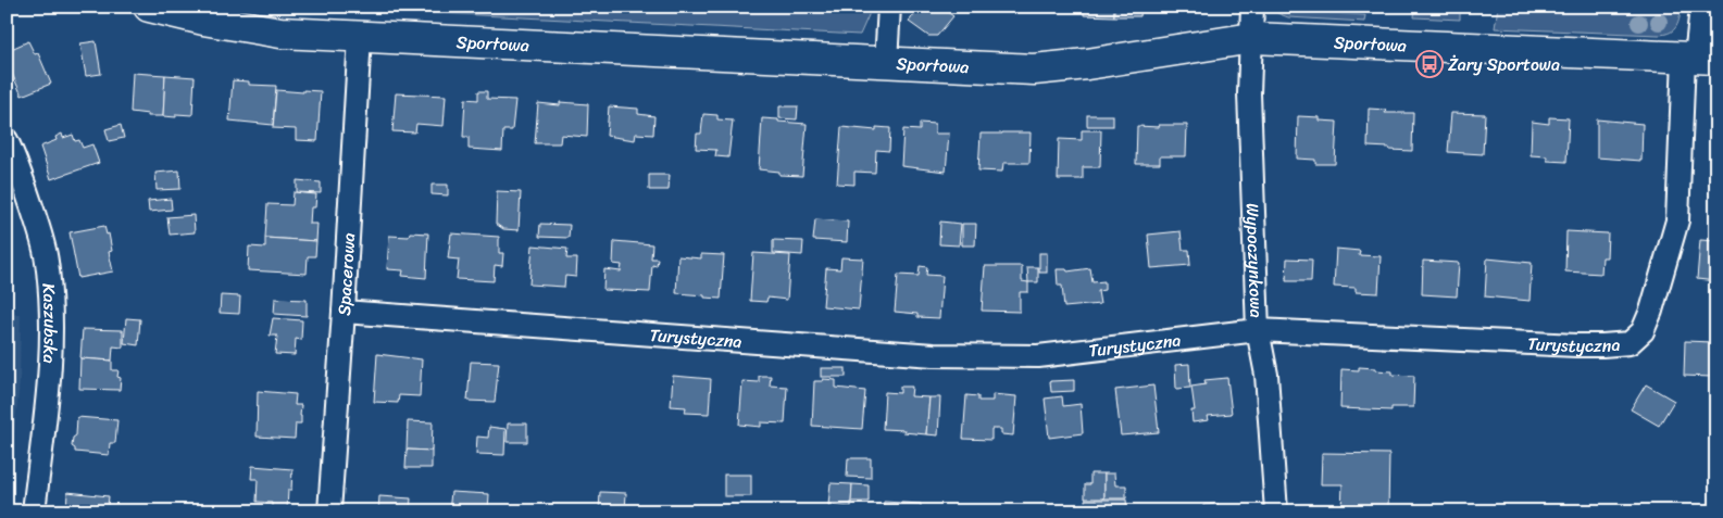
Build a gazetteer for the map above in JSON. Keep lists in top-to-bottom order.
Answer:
{
  "streets": {
    "street": [
      "Sportowa",
      "Wypoczynkowa",
      "Spacerowa",
      "Kaszubska",
      "Turystyczna"
    ]
  },
  "crossings": [
    ["Sportowa", "Wypoczynkowa"],
    ["Sportowa", "Spacerowa"],
    ["Sportowa", "Turystyczna"],
    ["Wypoczynkowa", "Turystyczna"],
    ["Spacerowa", "Turystyczna"]
  ],
  "places": {
    "bus stop": ["Żary Sportowa"]
  }
}
